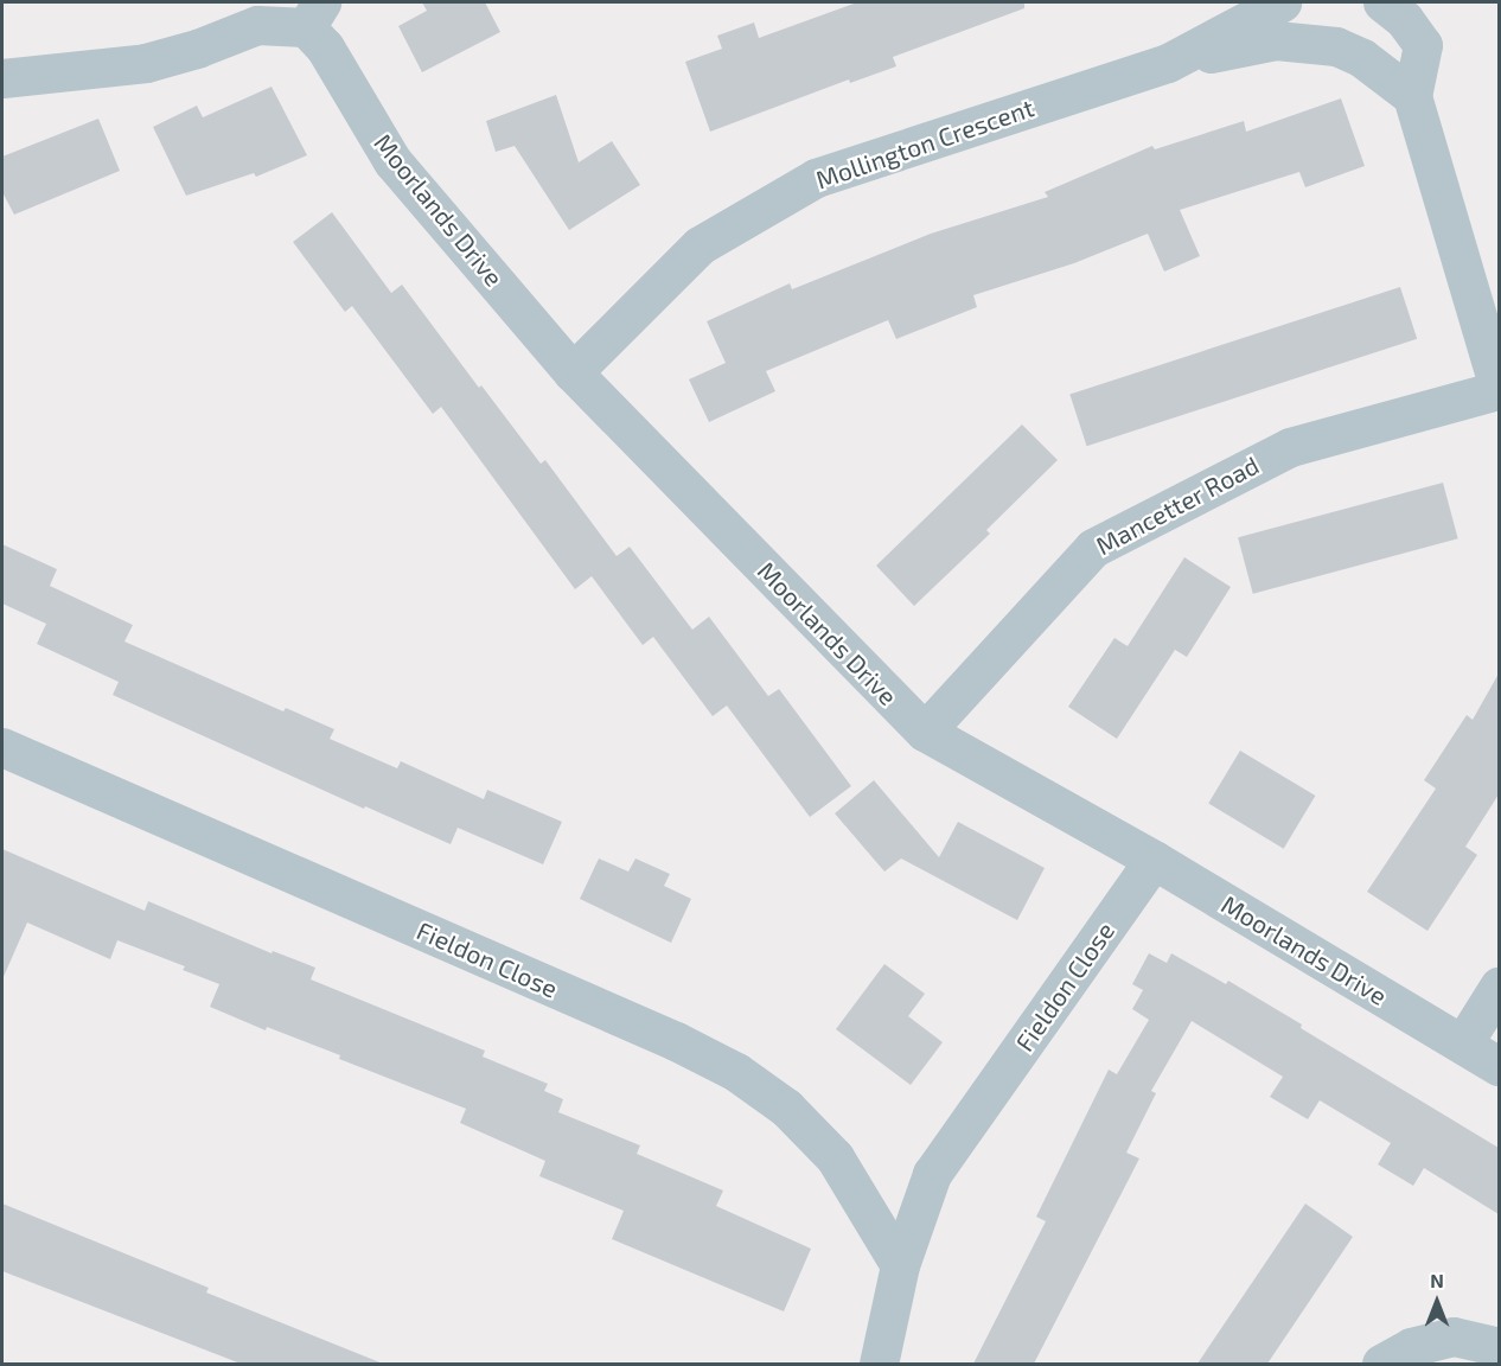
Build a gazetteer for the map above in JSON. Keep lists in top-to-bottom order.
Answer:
{
  "streets": {
    "street": [
      "Mollington Crescent",
      "Moorlands Drive",
      "Mancetter Road",
      "Fieldon Close"
    ]
  },
  "crossings": [
    ["Mollington Crescent", "Moorlands Drive"],
    ["Moorlands Drive", "Mancetter Road"],
    ["Moorlands Drive", "Fieldon Close"]
  ],
  "north": "top"
}
